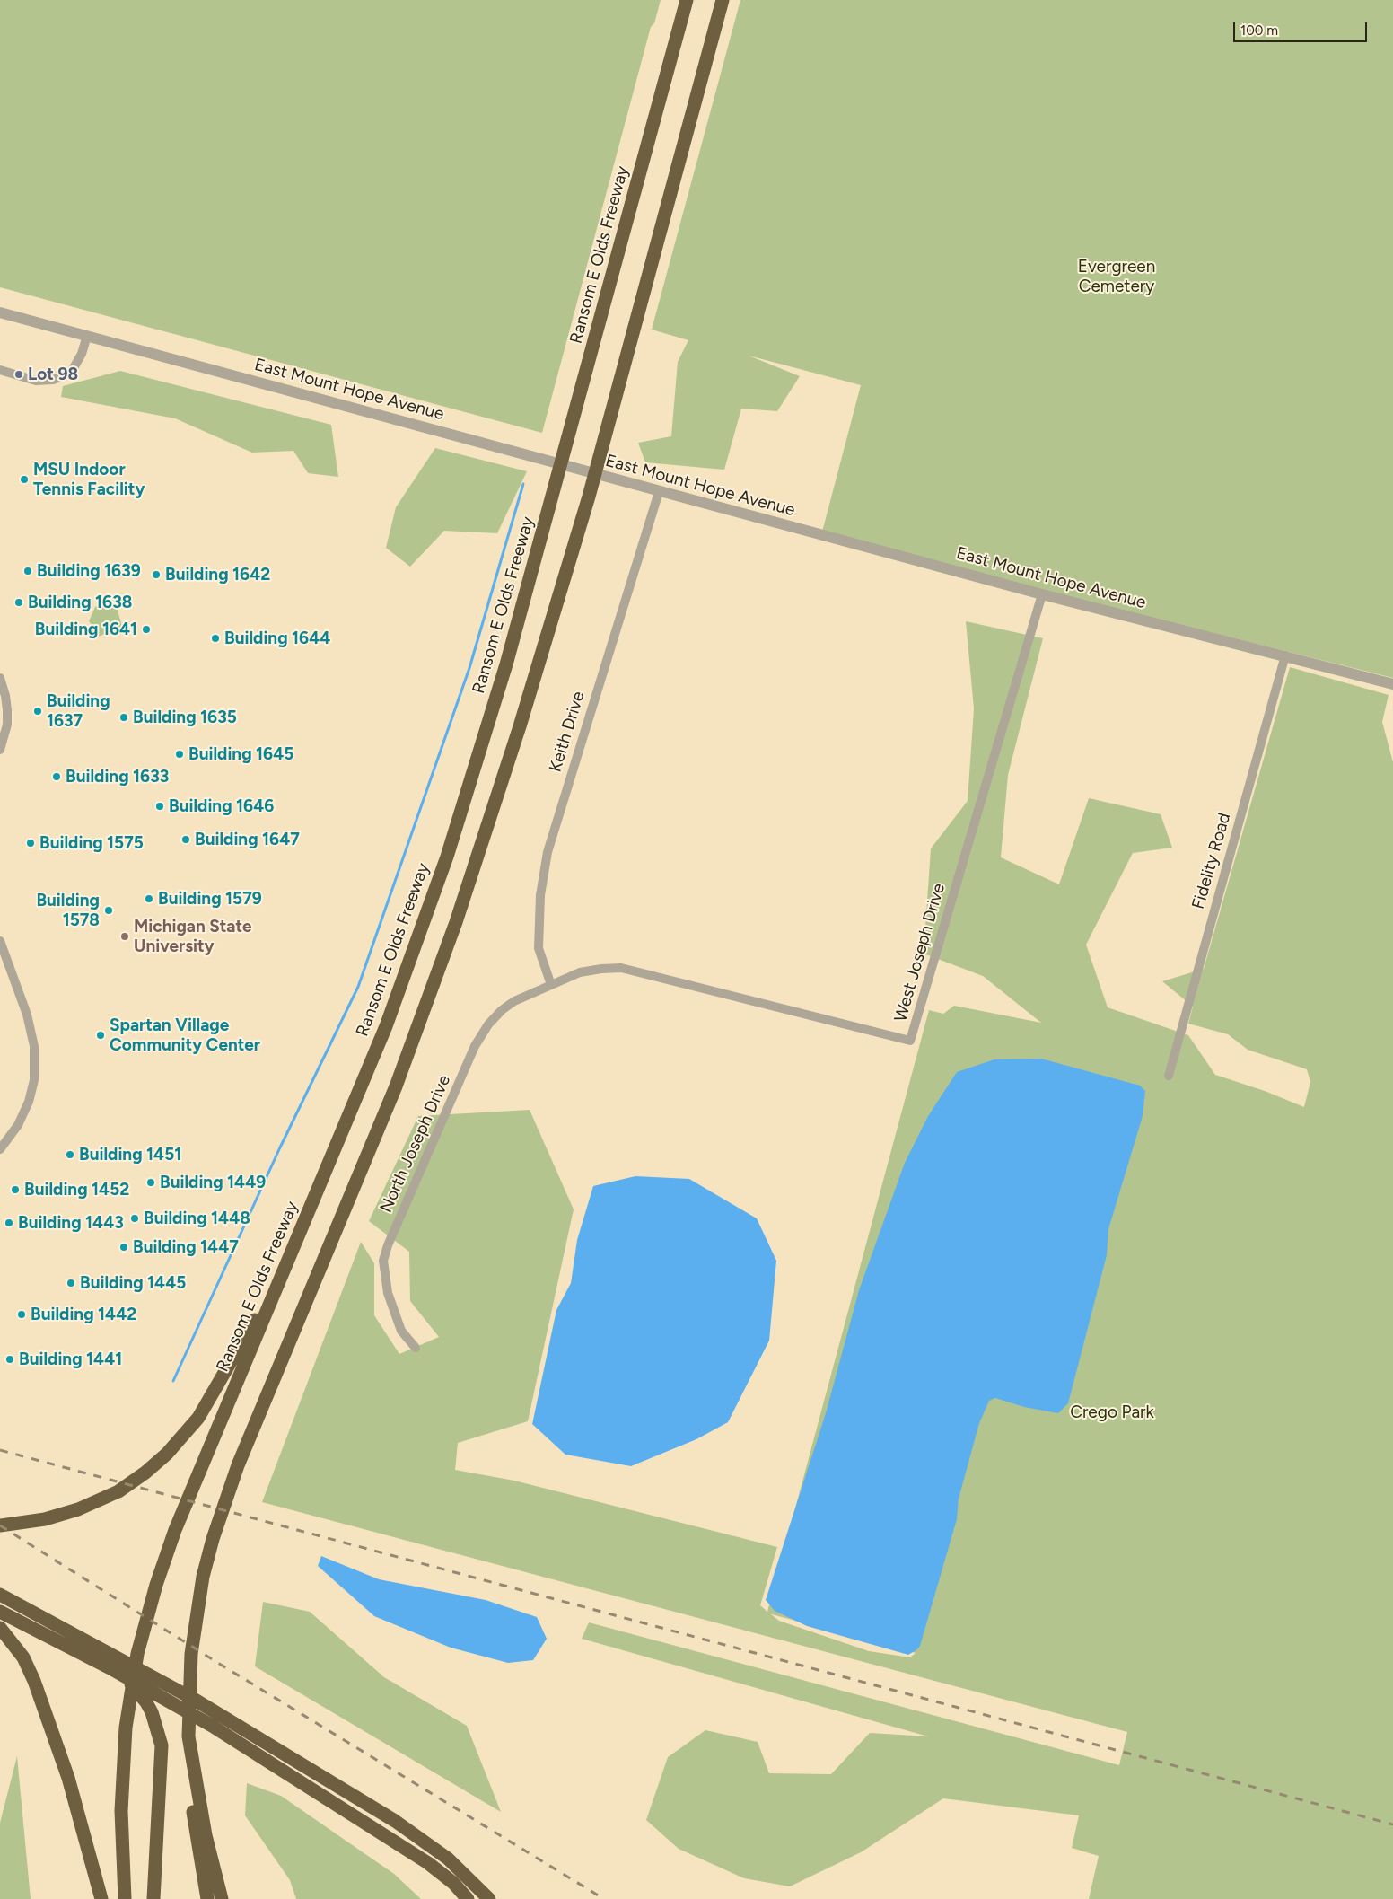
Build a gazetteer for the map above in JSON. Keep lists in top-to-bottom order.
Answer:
{
  "streets": {
    "highway": ["Ransom E Olds Freeway"],
    "street": [
      "East Mount Hope Avenue",
      "Keith Drive",
      "Fidelity Road",
      "West Joseph Drive",
      "North Joseph Drive"
    ]
  },
  "crossings": [
    ["East Mount Hope Avenue", "Keith Drive"],
    ["East Mount Hope Avenue", "Fidelity Road"],
    ["East Mount Hope Avenue", "West Joseph Drive"],
    ["Keith Drive", "West Joseph Drive"],
    ["Keith Drive", "North Joseph Drive"],
    ["West Joseph Drive", "North Joseph Drive"]
  ],
  "parks": ["Evergreen Cemetery", "Crego Park"],
  "places": [
    "Lot 98",
    "MSU Indoor Tennis Facility",
    "Building 1639",
    "Building 1642",
    "Building 1638",
    "Building 1641",
    "Building 1644",
    "Building 1637",
    "Building 1635",
    "Building 1645",
    "Building 1633",
    "Building 1646",
    "Building 1647",
    "Building 1575",
    "Building 1579",
    "Building 1578",
    "Michigan State University",
    "Spartan Village Community Center",
    "Building 1451",
    "Building 1449",
    "Building 1452",
    "Building 1448",
    "Building 1443",
    "Building 1447",
    "Building 1445",
    "Building 1442",
    "Building 1441"
  ],
  "scale_bar": "100 m"
}
